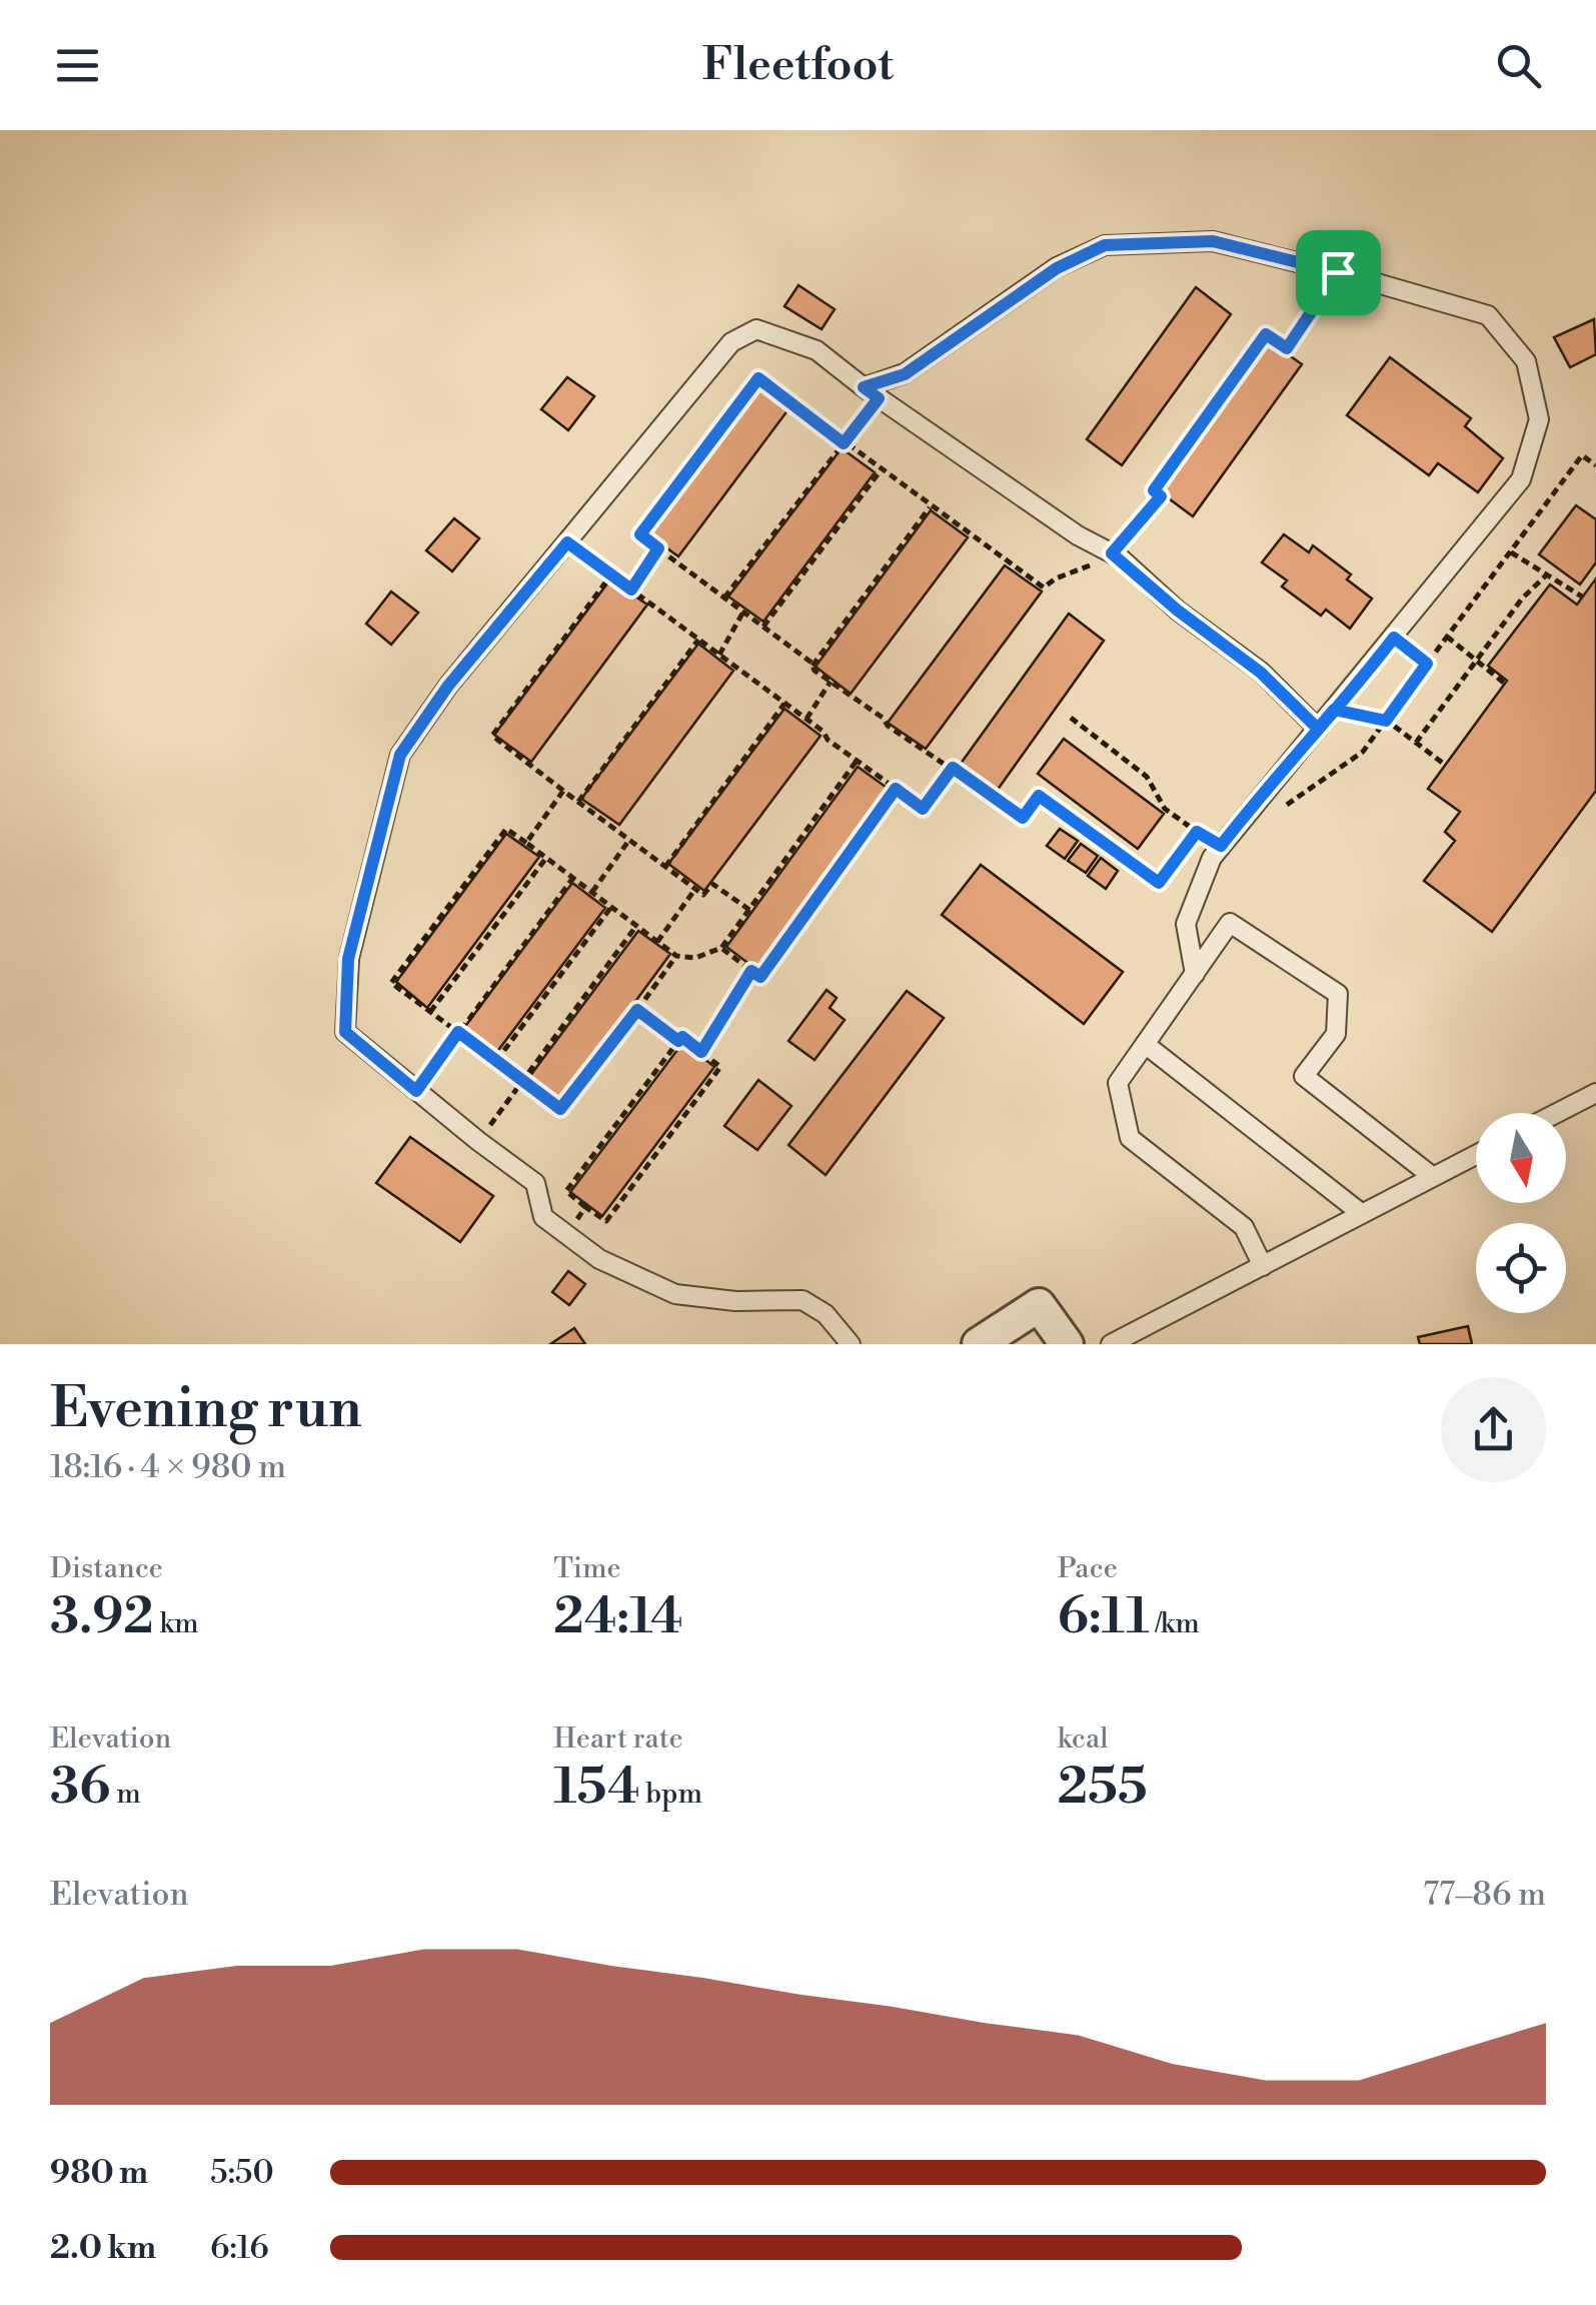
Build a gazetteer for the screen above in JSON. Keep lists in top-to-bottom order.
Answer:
{
  "north": "bottom",
  "page": {
    "header": "Fleetfoot",
    "heading": ["Evening run", "18:16 · 4 × 980 m"],
    "stats": [
      ["Distance", "3.92 km"],
      ["Time", "24:14"],
      ["Pace", "6:11 /km"],
      ["Elevation", "36 m"],
      ["Heart rate", "154 bpm"],
      ["kcal", "255"]
    ],
    "chart": ["Elevation", "77–86 m"],
    "list": [
      {
        "name": "980 m",
        "note": "5:50"
      },
      {
        "name": "2.0 km",
        "note": "6:16"
      }
    ]
  }
}
